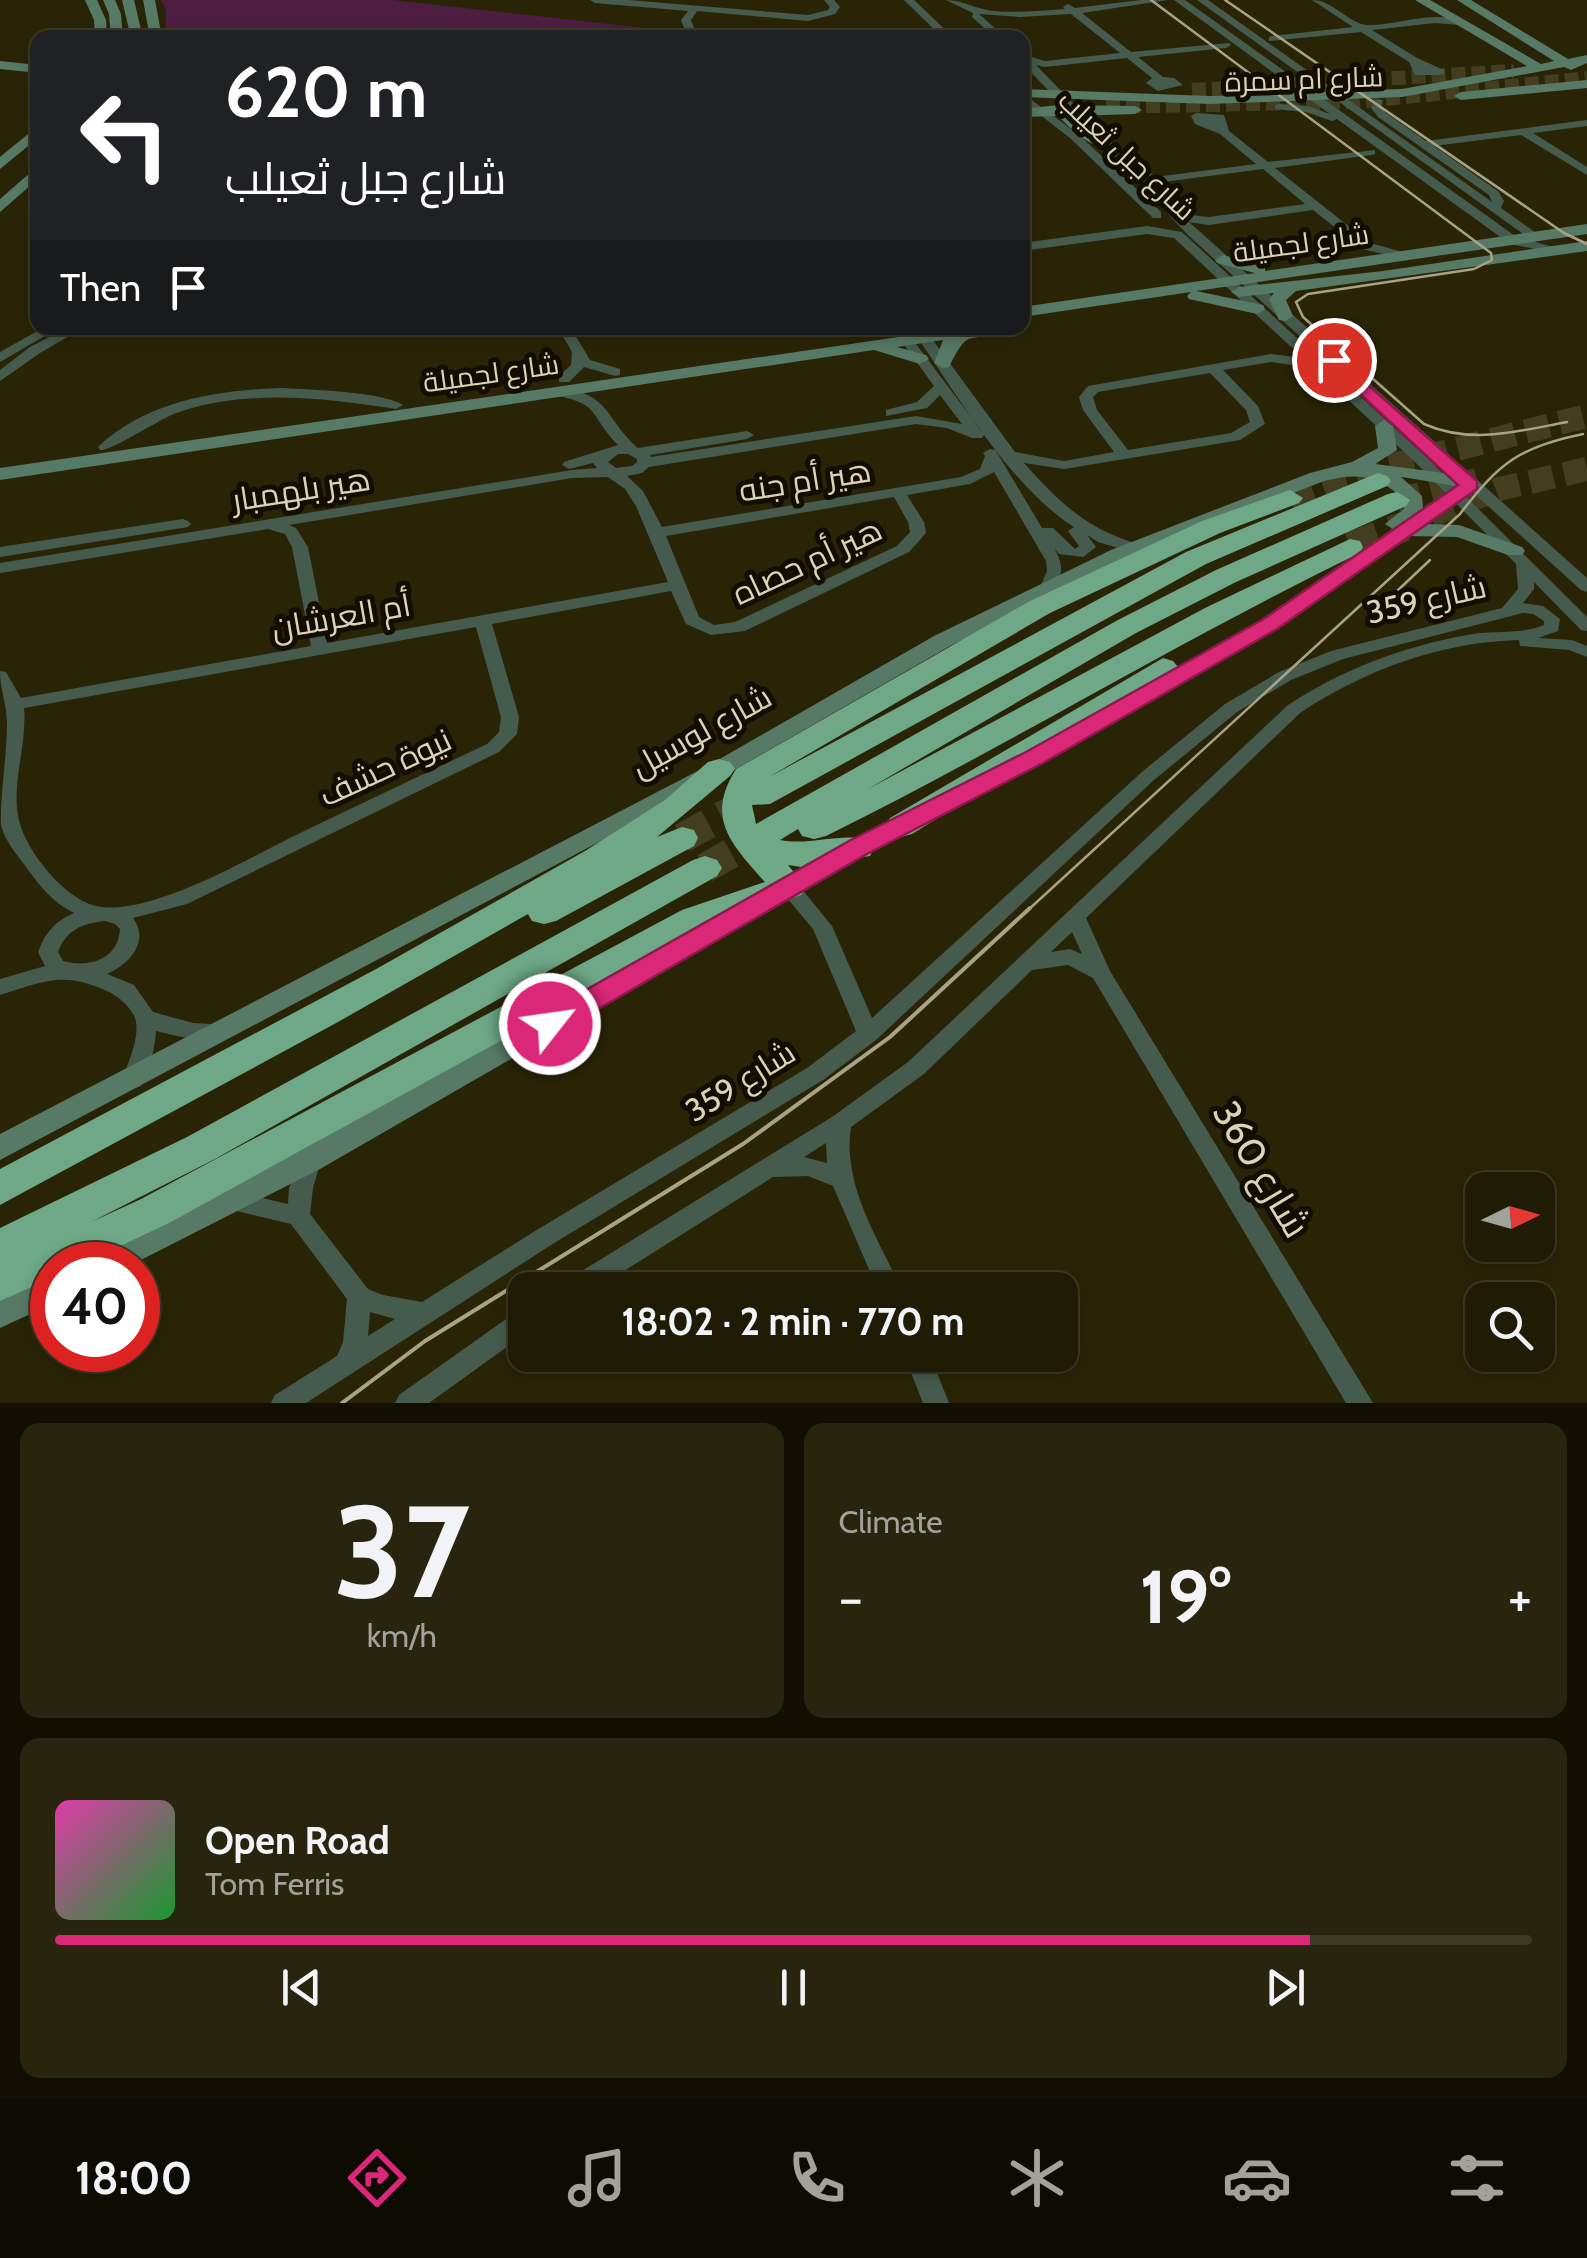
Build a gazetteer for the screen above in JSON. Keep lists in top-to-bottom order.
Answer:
{
  "streets": {
    "street": [
      "شارع ام سمرة",
      "شارع جبل ثعيلب",
      "شارع لجميلة",
      "هير أم جنه",
      "هير بلهمبار",
      "هير أم حصاه",
      "شارع 359",
      "أم العرشان",
      "شارع لوسيل",
      "نيوة حشف",
      "شارع 360"
    ]
  },
  "crossings": [
    ["شارع ام سمرة", "شارع جبل ثعيلب"],
    ["شارع جبل ثعيلب", "شارع لجميلة"],
    ["شارع جبل ثعيلب", "شارع لوسيل"],
    ["هير أم جنه", "هير أم حصاه"],
    ["هير بلهمبار", "هير أم حصاه"],
    ["هير أم حصاه", "أم العرشان"],
    ["شارع 359", "شارع 360"],
    ["أم العرشان", "نيوة حشف"]
  ],
  "north": "right",
  "page": {
    "turn": ["620 m", "شارع جبل ثعيلب"],
    "then": "Then",
    "limit": "40",
    "trip": "18:02 · 2 min · 770 m",
    "tile": [
      ["37", "km/h"],
      "Climate"
    ],
    "heat": ["−", "19°", "+"],
    "song": ["Open Road", "Tom Ferris"],
    "tabs": "18:00"
  }
}
